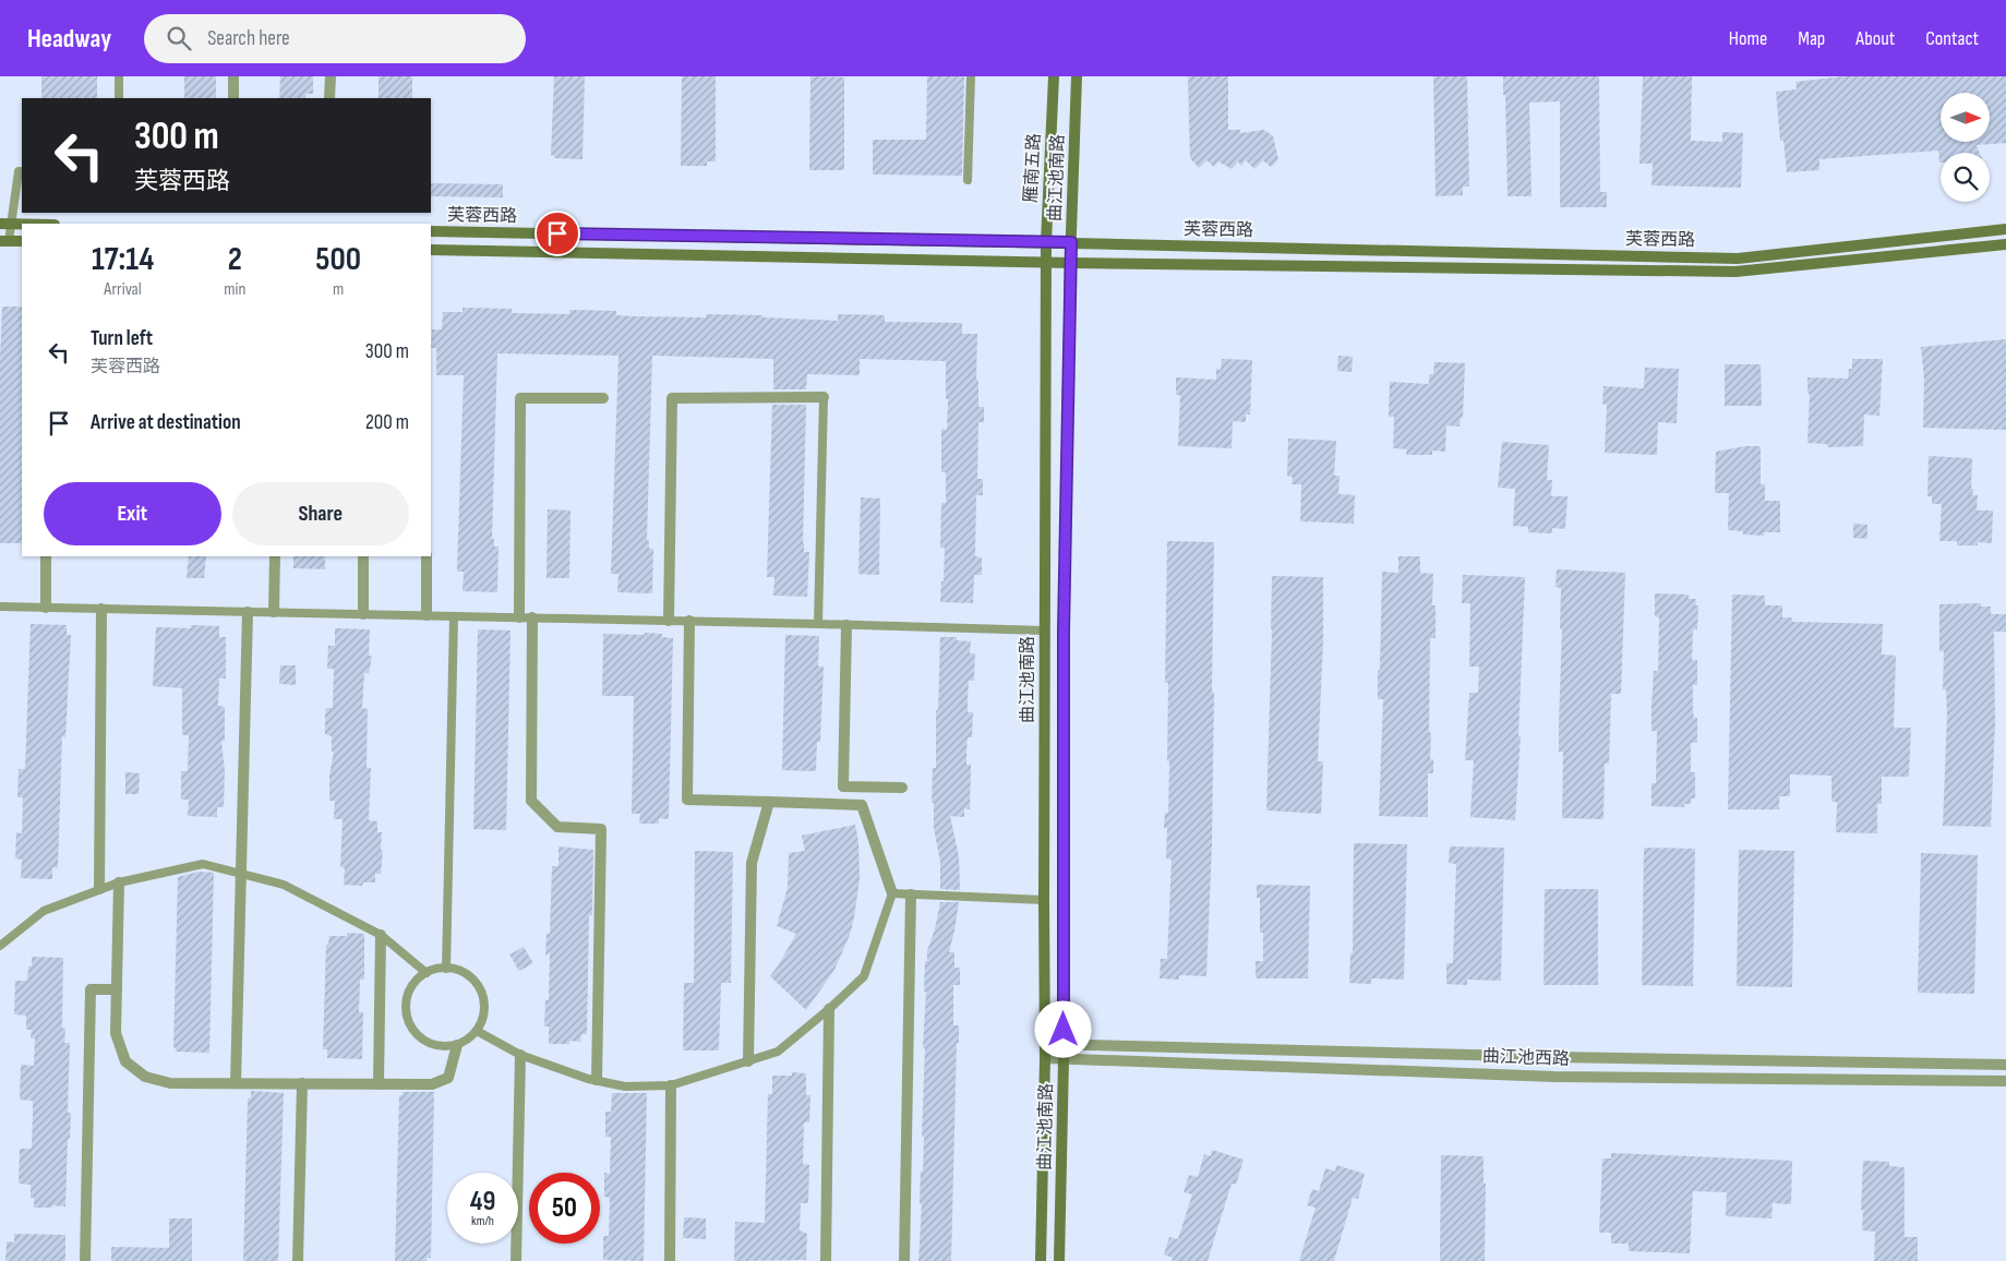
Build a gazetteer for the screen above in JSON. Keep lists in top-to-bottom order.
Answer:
{
  "streets": {
    "main road": ["雁南五路", "曲江池南路", "芙蓉西路"],
    "street": ["曲江池西路"]
  },
  "crossings": [
    ["雁南五路", "曲江池南路"],
    ["雁南五路", "芙蓉西路"],
    ["曲江池南路", "芙蓉西路"],
    ["曲江池南路", "曲江池西路"]
  ],
  "north": "right",
  "page": {
    "header": "Headway",
    "search": "Search here",
    "nav": [
      "Home",
      "Map",
      "About",
      "Contact"
    ],
    "turn": ["300 m", "芙蓉西路"],
    "eta": [
      "17:14",
      "Arrival",
      "2",
      "min",
      "500",
      "m"
    ],
    "list": [
      {
        "name": "Turn left",
        "note": "芙蓉西路",
        "value": "300 m"
      },
      {
        "name": "Arrive at destination",
        "value": "200 m"
      }
    ],
    "buttons": ["Exit", "Share"],
    "speed": "49 km/h",
    "limit": "50"
  }
}
